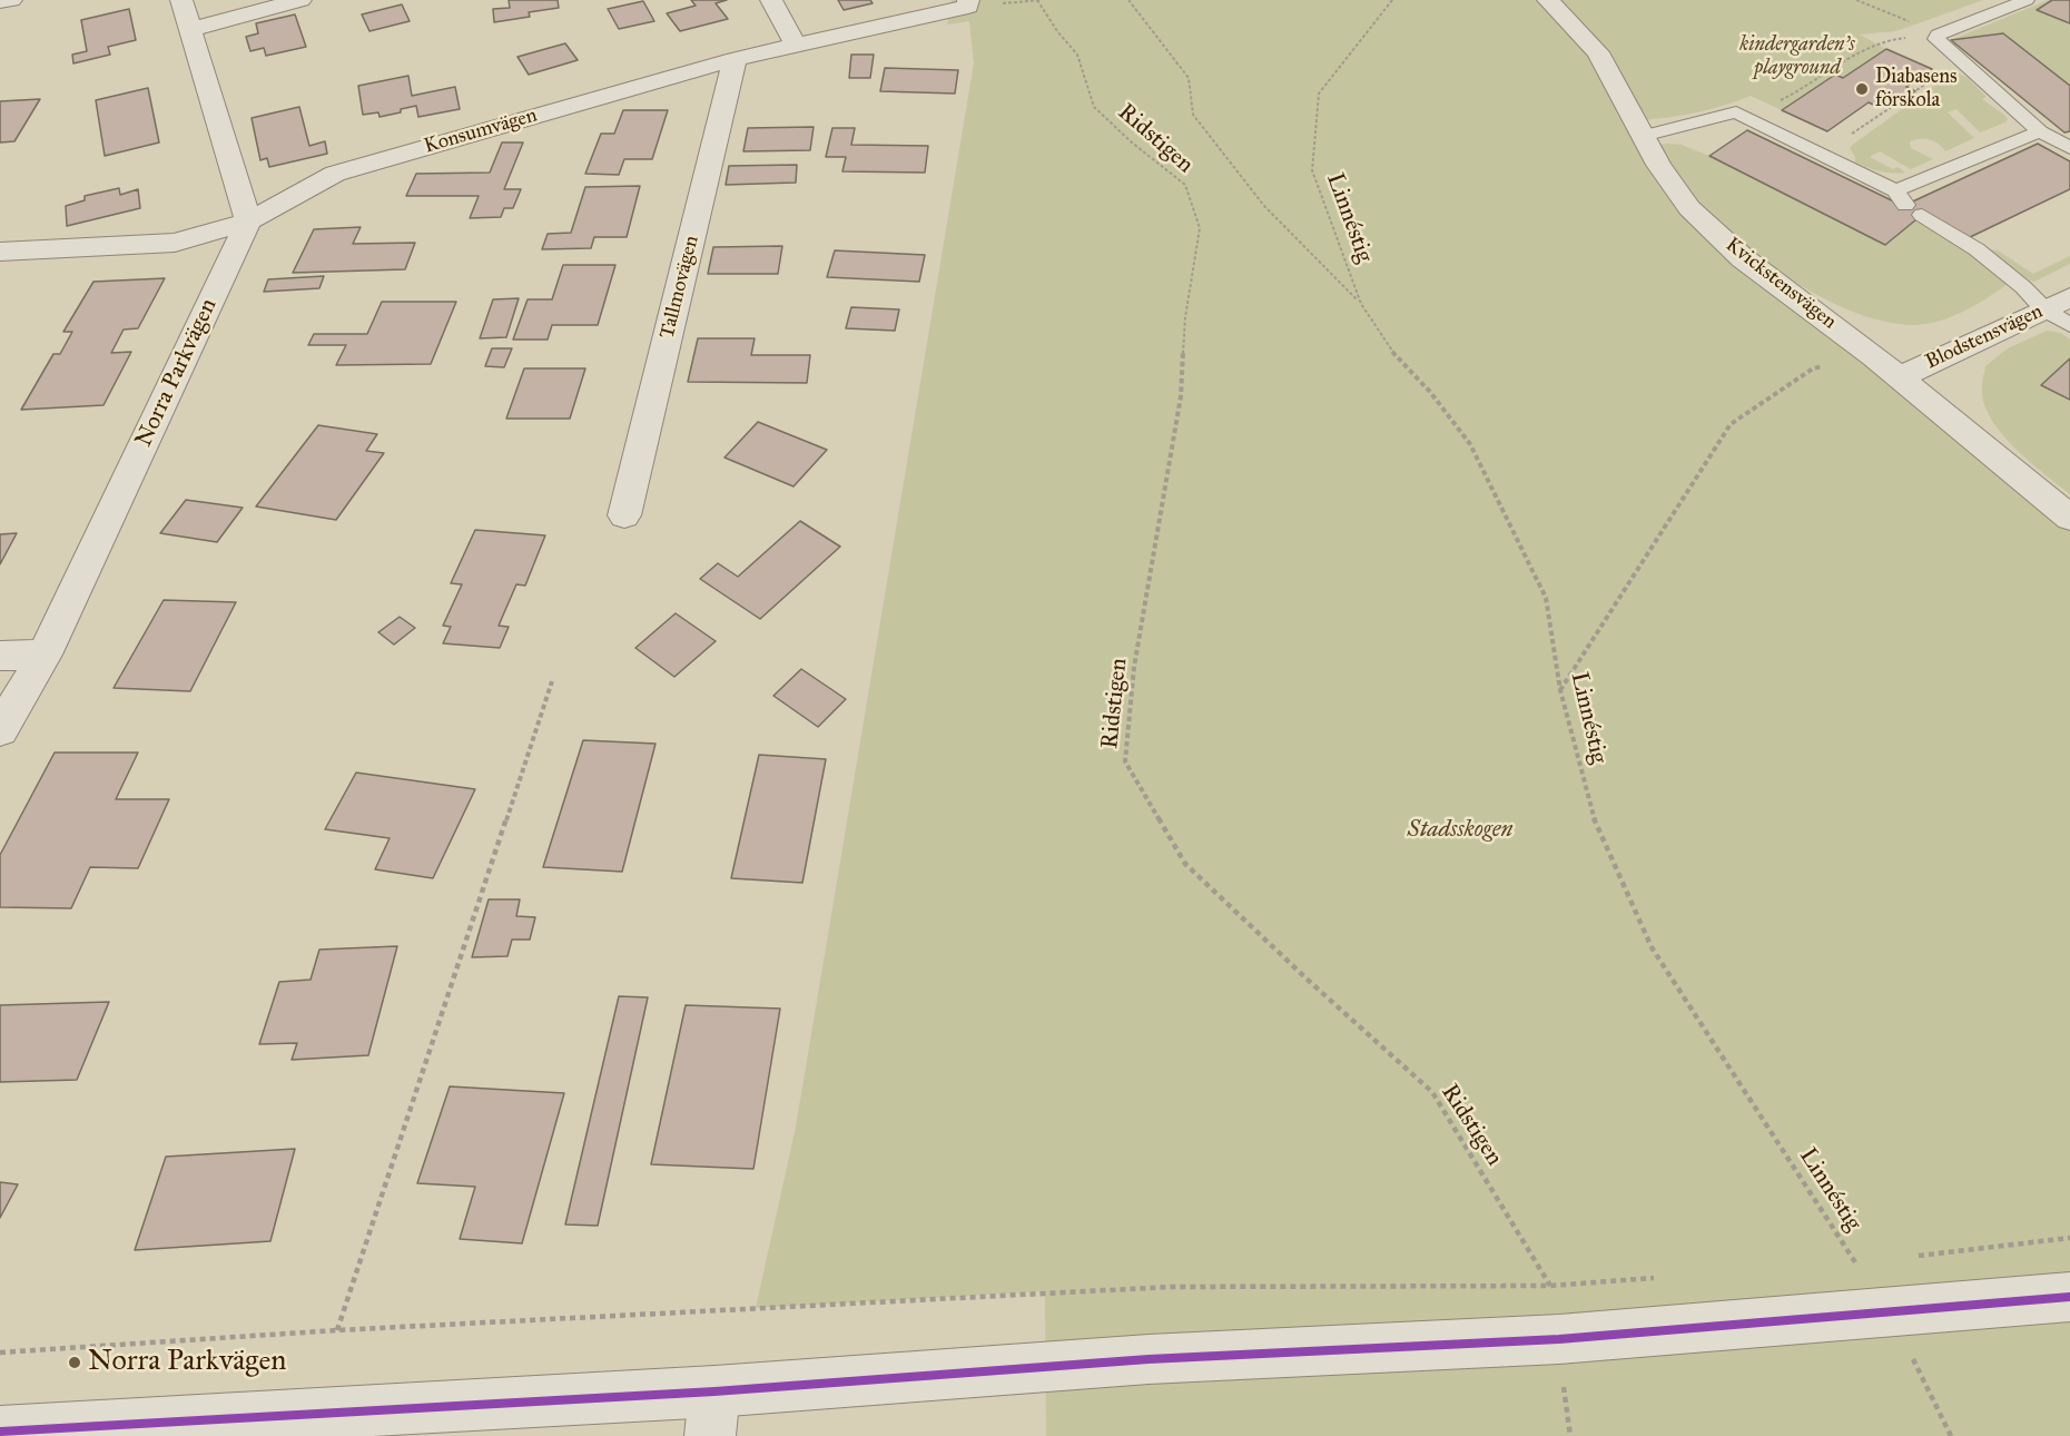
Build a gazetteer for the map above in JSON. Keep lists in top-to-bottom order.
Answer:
{
  "streets": {
    "street": [
      "Konsumvägen",
      "Kvickstensvägen",
      "Tallmovägen",
      "Blodstensvägen",
      "Norra Parkvägen"
    ],
    "path": ["Ridstigen", "Linnéstig"]
  },
  "crossings": [
    ["Konsumvägen", "Tallmovägen"],
    ["Konsumvägen", "Norra Parkvägen"],
    ["Kvickstensvägen", "Blodstensvägen"]
  ],
  "parks": ["kindergarden's playground", "Stadsskogen"],
  "places": ["Diabasens förskola", "Norra Parkvägen"]
}
